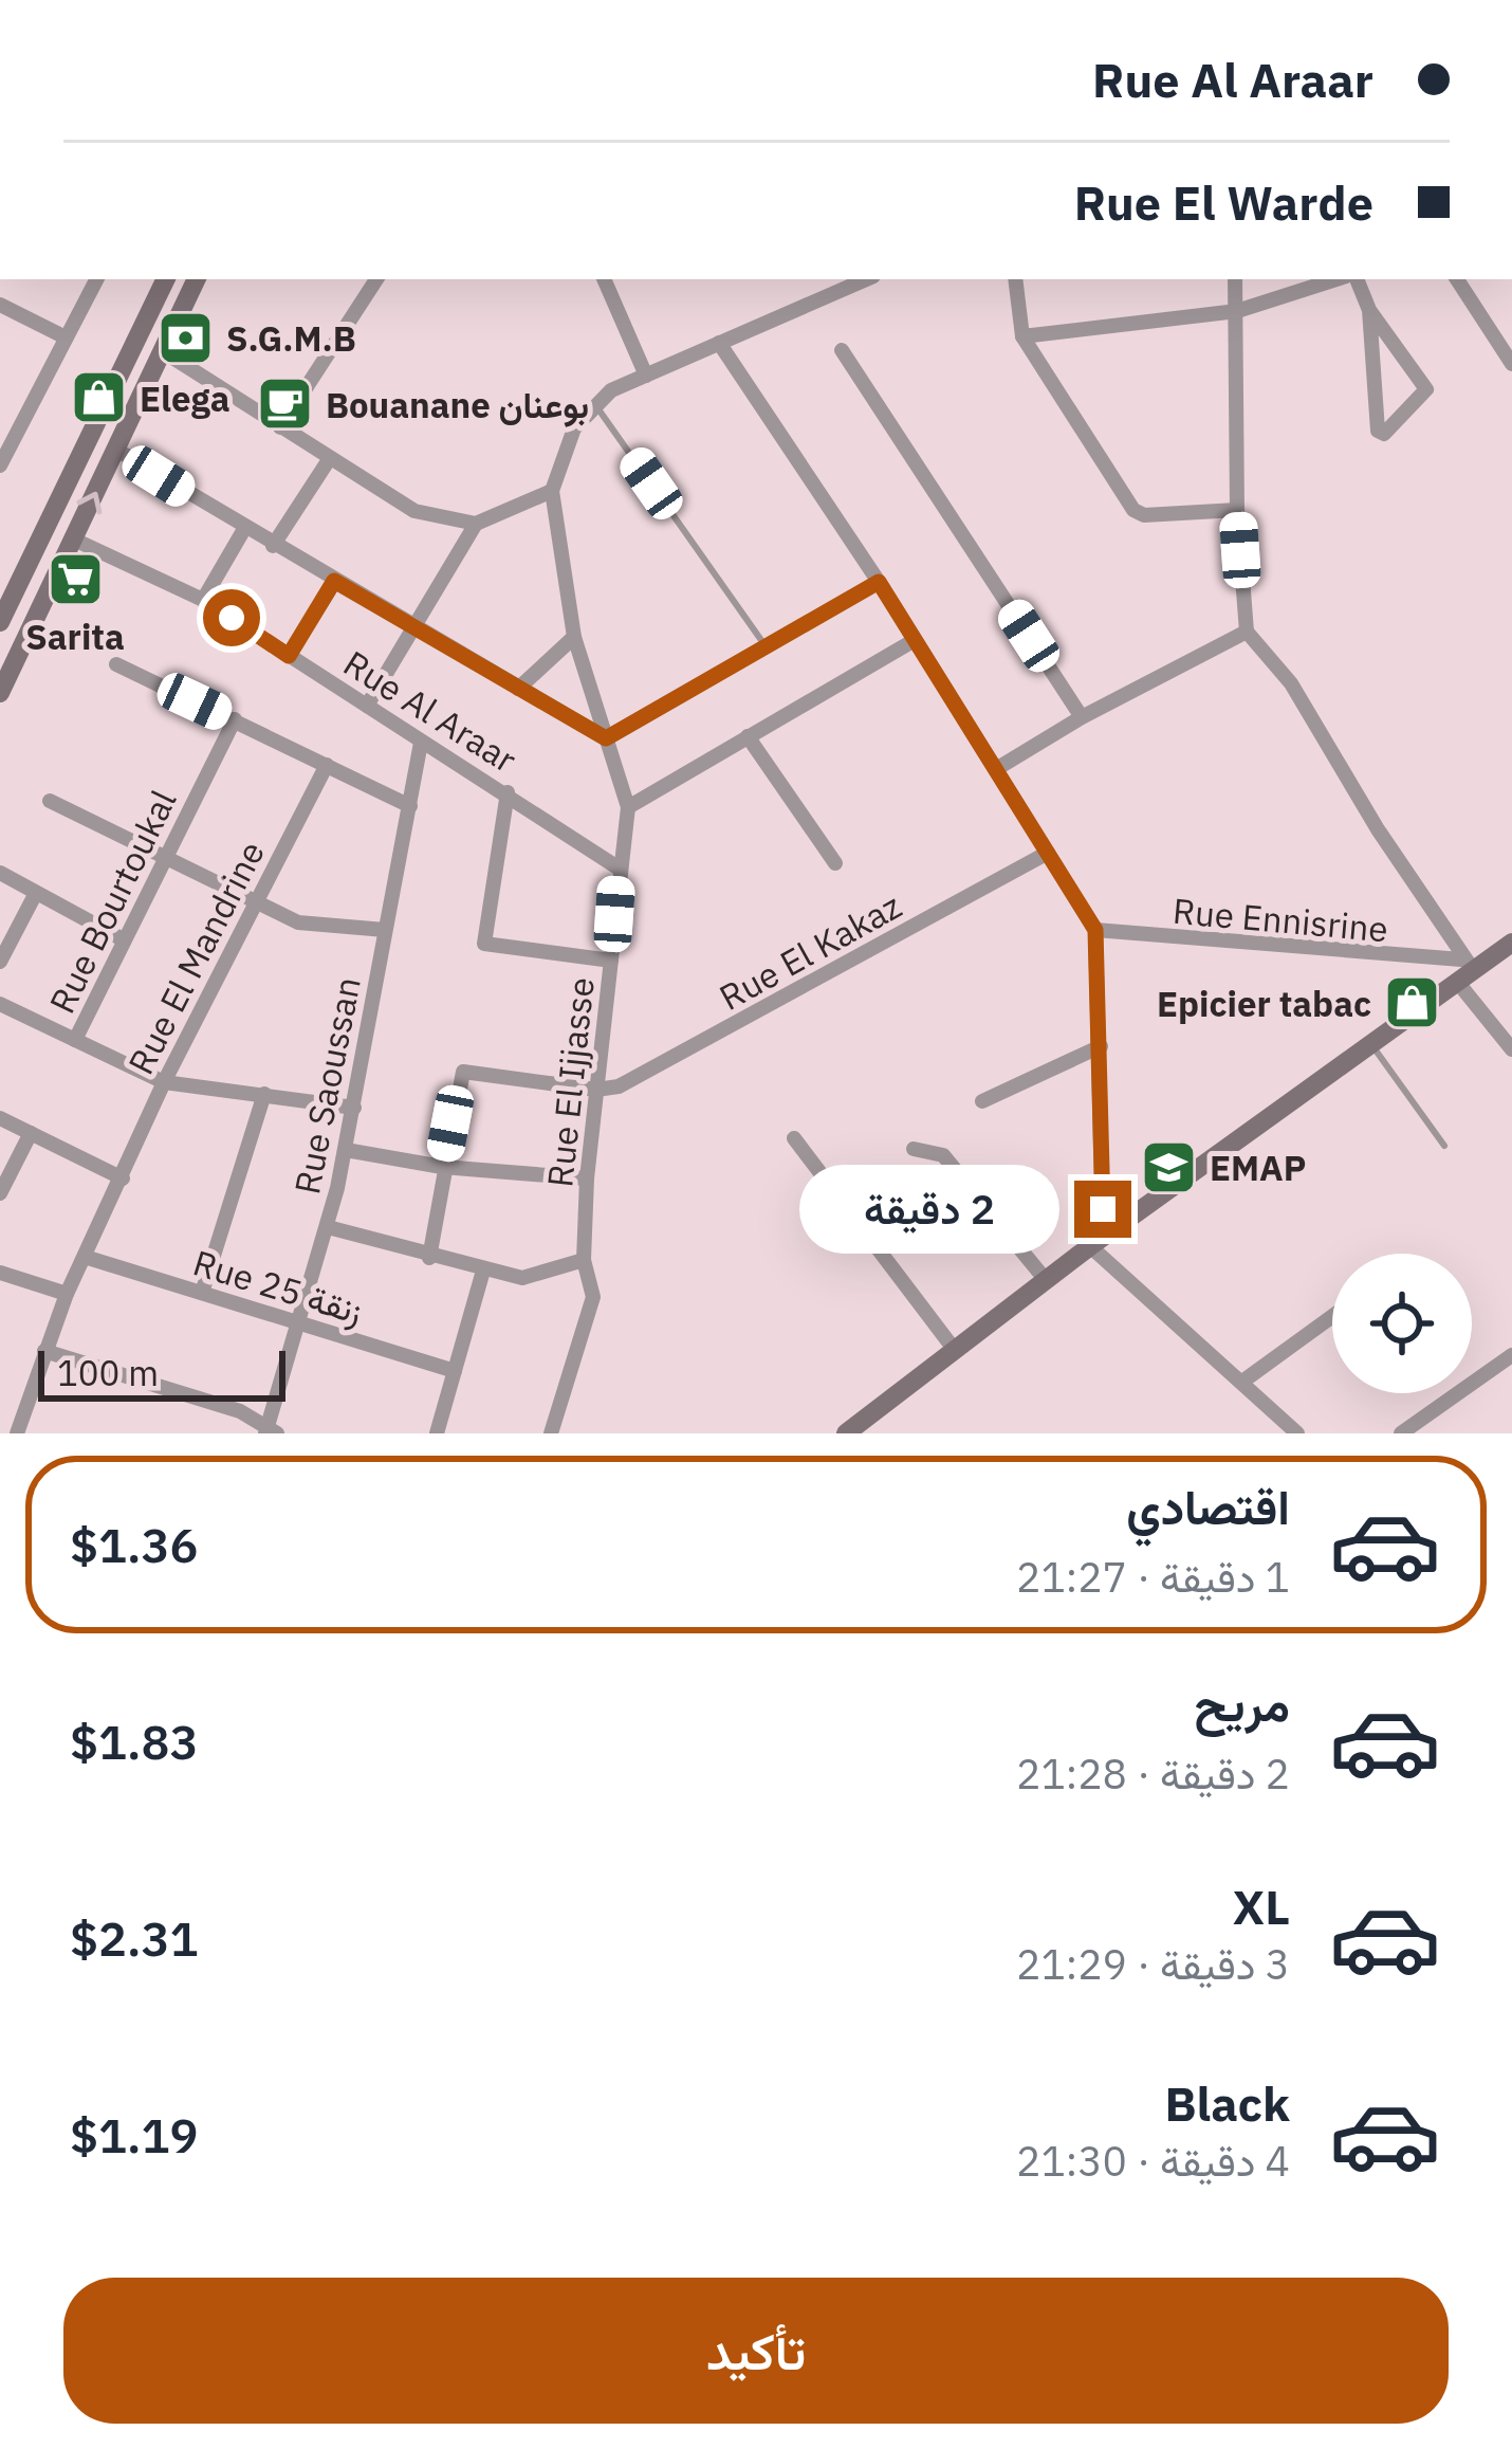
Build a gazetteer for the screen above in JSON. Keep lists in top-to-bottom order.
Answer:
{
  "streets": {
    "street": [
      "Rue Al Araar",
      "Rue Bourtoukal",
      "Rue Ennisrine",
      "Rue El Kakaz",
      "Rue El Mandrine",
      "Rue El Ijjasse",
      "Rue Saoussan",
      "Rue 25 زنقة"
    ]
  },
  "crossings": [
    ["Rue Al Araar", "Rue El Ijjasse"],
    ["Rue Al Araar", "Rue Saoussan"],
    ["Rue El Kakaz", "Rue El Ijjasse"],
    ["Rue El Mandrine", "Rue 25 زنقة"],
    ["Rue Saoussan", "Rue 25 زنقة"]
  ],
  "places": {
    "bank": ["S.G.M.B"],
    "shop": ["Elega", "Epicier tabac"],
    "cafe": ["Bouanane بوعنان"],
    "supermarket": ["Sarita"],
    "school or university": ["EMAP"]
  },
  "scale_bar": "100 m",
  "page": {
    "banner": ["Rue Al Araar", "Rue El Warde"],
    "bubble": "2 دقيقة",
    "scale": "100 m",
    "list": [
      {
        "name": "اقتصادي",
        "note": "1 دقيقة · 21:27",
        "value": "$1.36"
      },
      {
        "name": "مريح",
        "note": "2 دقيقة · 21:28",
        "value": "$1.83"
      },
      {
        "name": "XL",
        "note": "3 دقيقة · 21:29",
        "value": "$2.31"
      },
      {
        "name": "Black",
        "note": "4 دقيقة · 21:30",
        "value": "$1.19"
      }
    ],
    "buttons": "تأكيد"
  }
}
